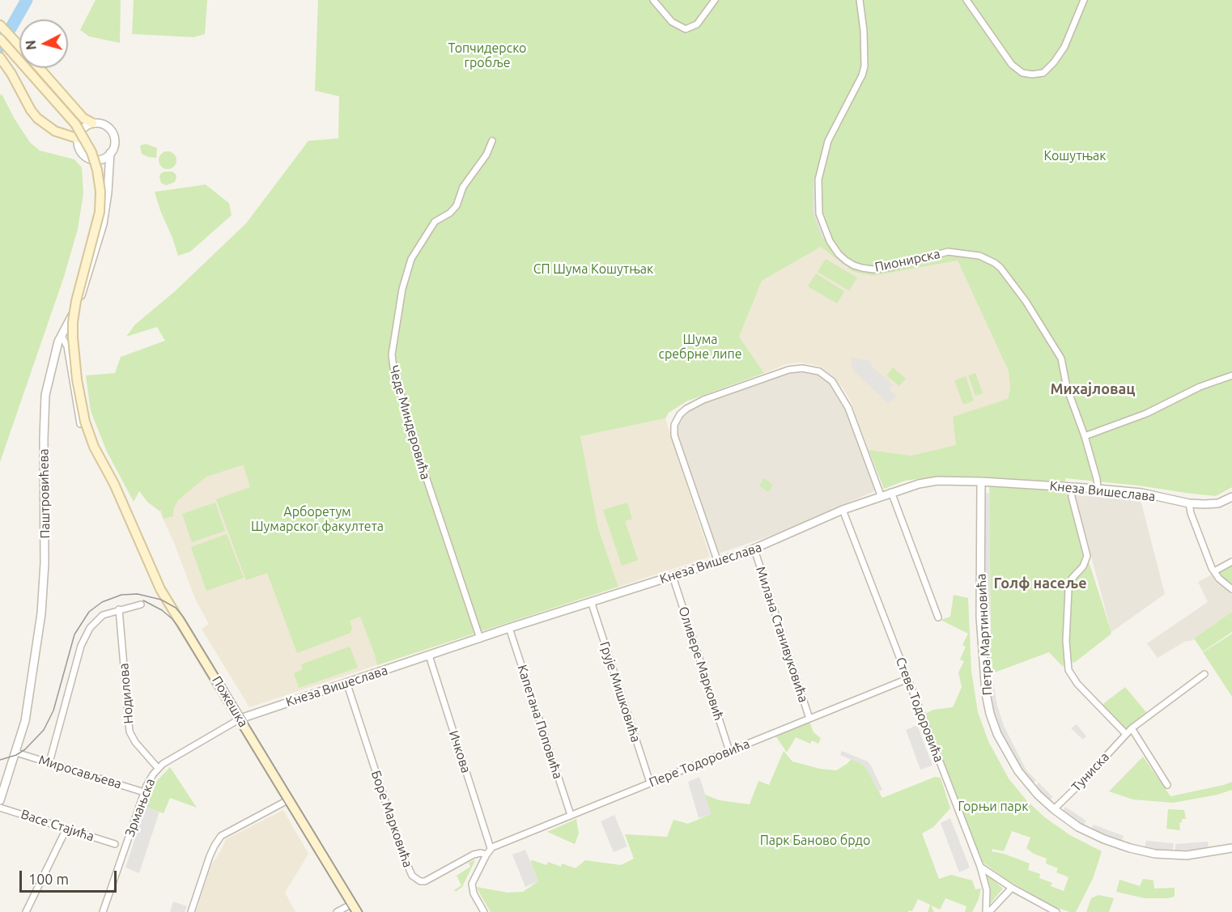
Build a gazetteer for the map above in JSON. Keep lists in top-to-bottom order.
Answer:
{
  "streets": {
    "main road": ["Пожешка"],
    "street": [
      "Пионирска",
      "Чеде Миндеровића",
      "Кнеза Вишеслава",
      "Паштровићева",
      "Милана Станивуковића",
      "Петра Мартиновића",
      "Оливере Марковић",
      "Грује Мишковића",
      "Нодилова",
      "Стеве Тодоровића",
      "Капетана Поповића",
      "Ичкова",
      "Пере Тодоровића",
      "Миросављева",
      "Туниска",
      "Зрмањска",
      "Боре Марковића",
      "Васе Стајића"
    ]
  },
  "crossings": [
    ["Пионирска", "Кнеза Вишеслава"],
    ["Чеде Миндеровића", "Кнеза Вишеслава"],
    ["Кнеза Вишеслава", "Милана Станивуковића"],
    ["Кнеза Вишеслава", "Петра Мартиновића"],
    ["Кнеза Вишеслава", "Оливере Марковић"],
    ["Кнеза Вишеслава", "Грује Мишковића"],
    ["Кнеза Вишеслава", "Пожешка"],
    ["Кнеза Вишеслава", "Стеве Тодоровића"],
    ["Кнеза Вишеслава", "Капетана Поповића"],
    ["Кнеза Вишеслава", "Ичкова"],
    ["Кнеза Вишеслава", "Зрмањска"],
    ["Кнеза Вишеслава", "Боре Марковића"],
    ["Паштровићева", "Миросављева"],
    ["Милана Станивуковића", "Пере Тодоровића"],
    ["Петра Мартиновића", "Туниска"],
    ["Оливере Марковић", "Пере Тодоровића"],
    ["Грује Мишковића", "Пере Тодоровића"],
    ["Нодилова", "Зрмањска"],
    ["Пожешка", "Зрмањска"],
    ["Стеве Тодоровића", "Пере Тодоровића"],
    ["Капетана Поповића", "Пере Тодоровића"],
    ["Ичкова", "Пере Тодоровића"],
    ["Миросављева", "Зрмањска"]
  ],
  "districts": ["Михајловац", "Голф насеље"],
  "parks": [
    "Топчидерско гробље",
    "Кошутњак",
    "СП Шума Кошутњак",
    "Шума сребрне липе",
    "Арборетум Шумарског факултета",
    "Горњи парк",
    "Парк Баново брдо"
  ],
  "scale_bar": "100 m",
  "north": "left"
}
